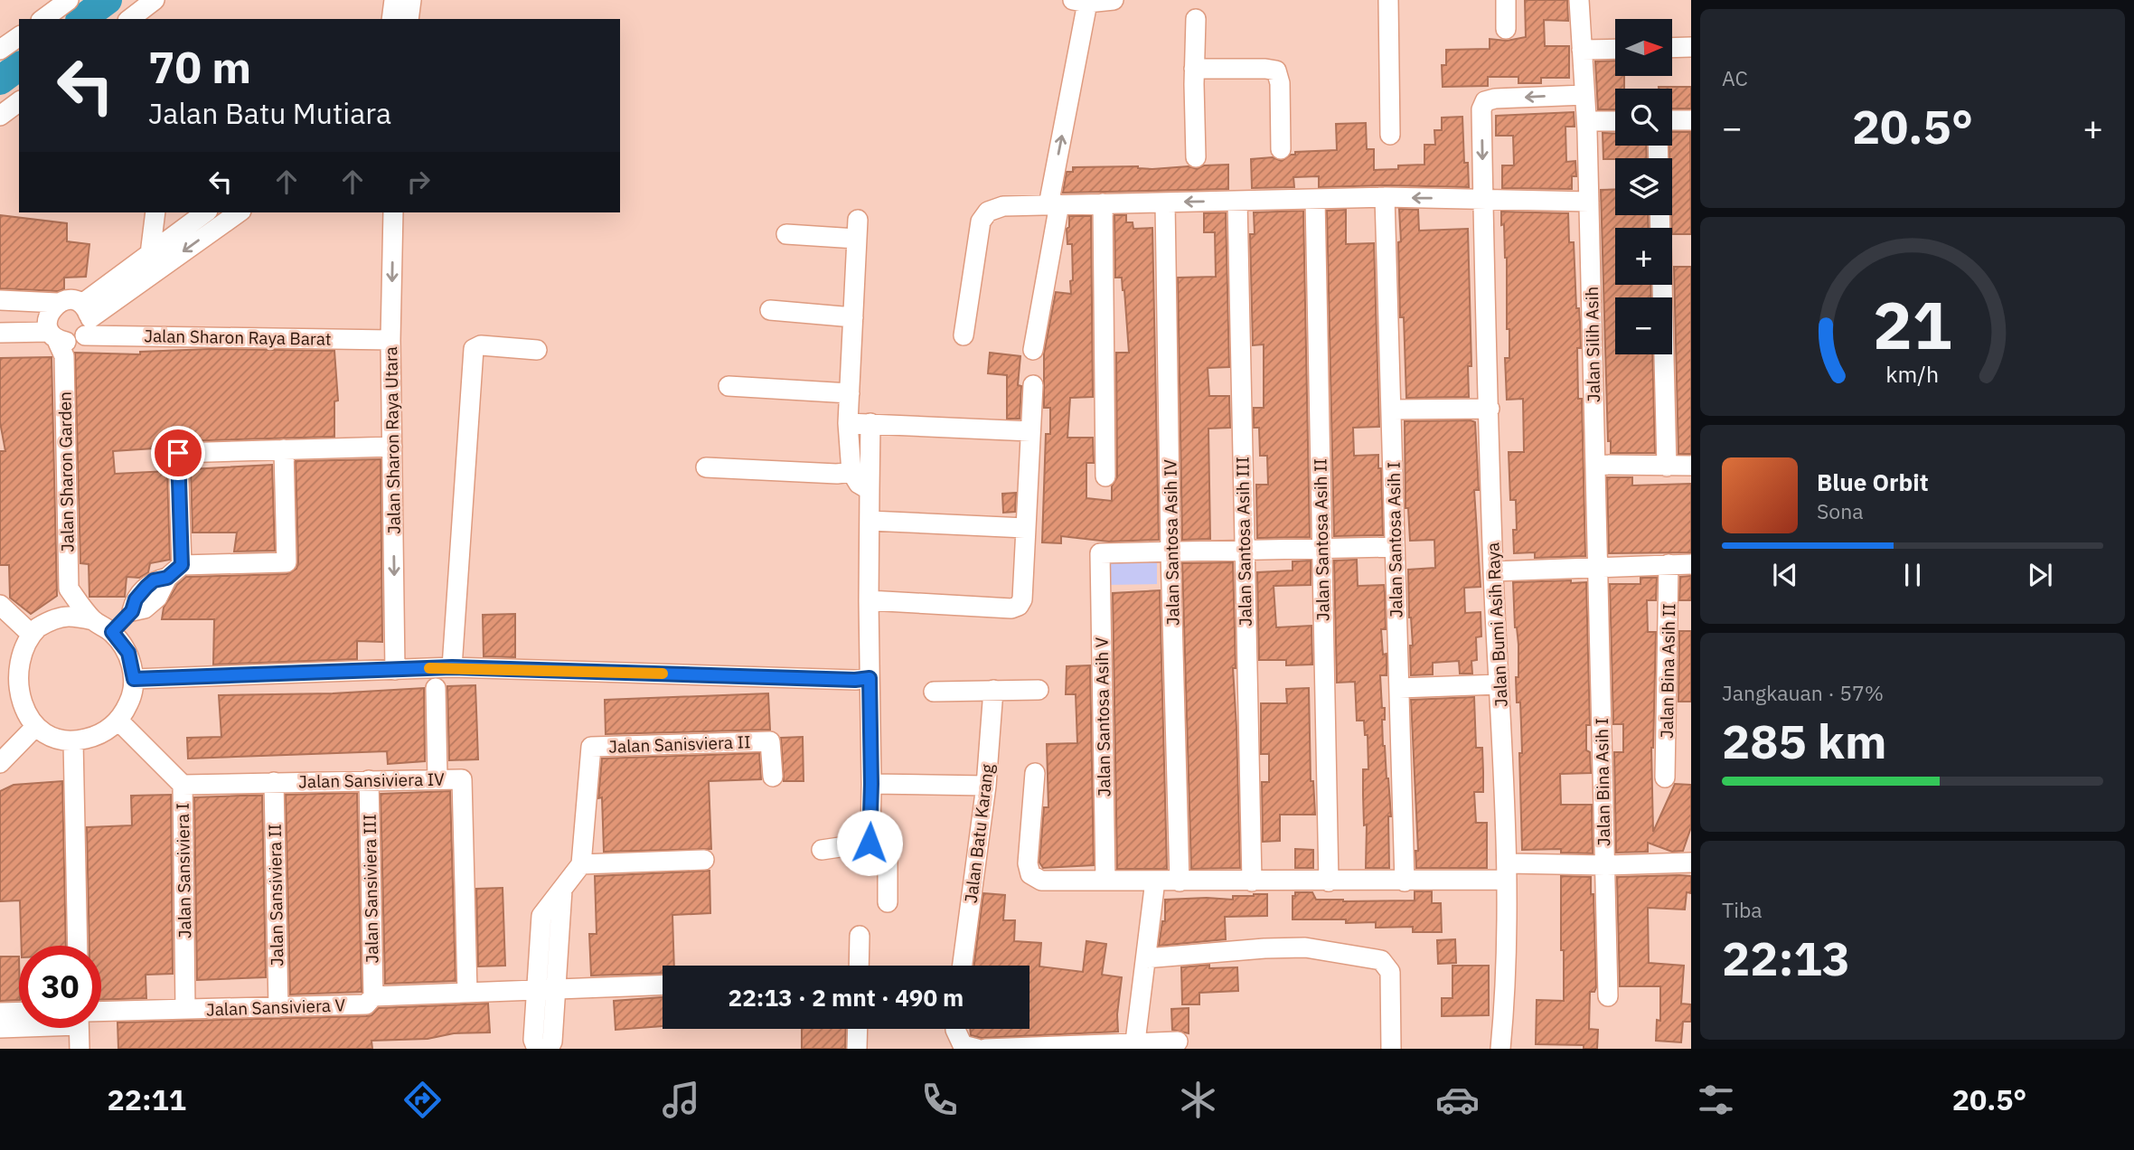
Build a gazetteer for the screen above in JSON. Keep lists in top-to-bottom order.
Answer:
{
  "streets": {
    "street": [
      "Jalan Sharon Raya Barat",
      "Jalan Silih Asih",
      "Jalan Sharon Raya Utara",
      "Jalan Sharon Garden",
      "Jalan Santosa Asih II",
      "Jalan Santosa Asih I",
      "Jalan Santosa Asih III",
      "Jalan Santosa Asih IV",
      "Jalan Bumi Asih Raya",
      "Jalan Bina Asih II",
      "Jalan Santosa Asih V",
      "Jalan Sanisviera II",
      "Jalan Sansiviera IV",
      "Jalan Bina Asih I",
      "Jalan Batu Karang",
      "Jalan Sansiviera I",
      "Jalan Sansiviera III",
      "Jalan Sansiviera II",
      "Jalan Sansiviera V"
    ]
  },
  "crossings": [
    ["Jalan Sharon Raya Barat", "Jalan Sharon Raya Utara"],
    ["Jalan Sharon Raya Barat", "Jalan Sharon Garden"],
    ["Jalan Silih Asih", "Jalan Bumi Asih Raya"],
    ["Jalan Silih Asih", "Jalan Bina Asih I"],
    ["Jalan Santosa Asih IV", "Jalan Santosa Asih V"],
    ["Jalan Sansiviera IV", "Jalan Sansiviera I"],
    ["Jalan Sansiviera IV", "Jalan Sansiviera III"],
    ["Jalan Sansiviera IV", "Jalan Sansiviera II"],
    ["Jalan Sansiviera IV", "Jalan Sansiviera V"],
    ["Jalan Sansiviera I", "Jalan Sansiviera V"],
    ["Jalan Sansiviera III", "Jalan Sansiviera V"],
    ["Jalan Sansiviera II", "Jalan Sansiviera V"]
  ],
  "one_way": ["Jalan Sharon Raya Utara"],
  "north": "right",
  "page": {
    "tile": [
      "AC",
      ["Jangkauan · 57%", "285 km"],
      ["Tiba", "22:13"]
    ],
    "map_buttons": ["+", "−"],
    "turn": ["70 m", "Jalan Batu Mutiara"],
    "heat": ["−", "20.5°", "+"],
    "song": ["Blue Orbit", "Sona"],
    "limit": "30",
    "trip": "22:13 · 2 mnt · 490 m",
    "tabs": ["22:11", "20.5°"],
    "gauge": ["21", "km/h"]
  }
}
